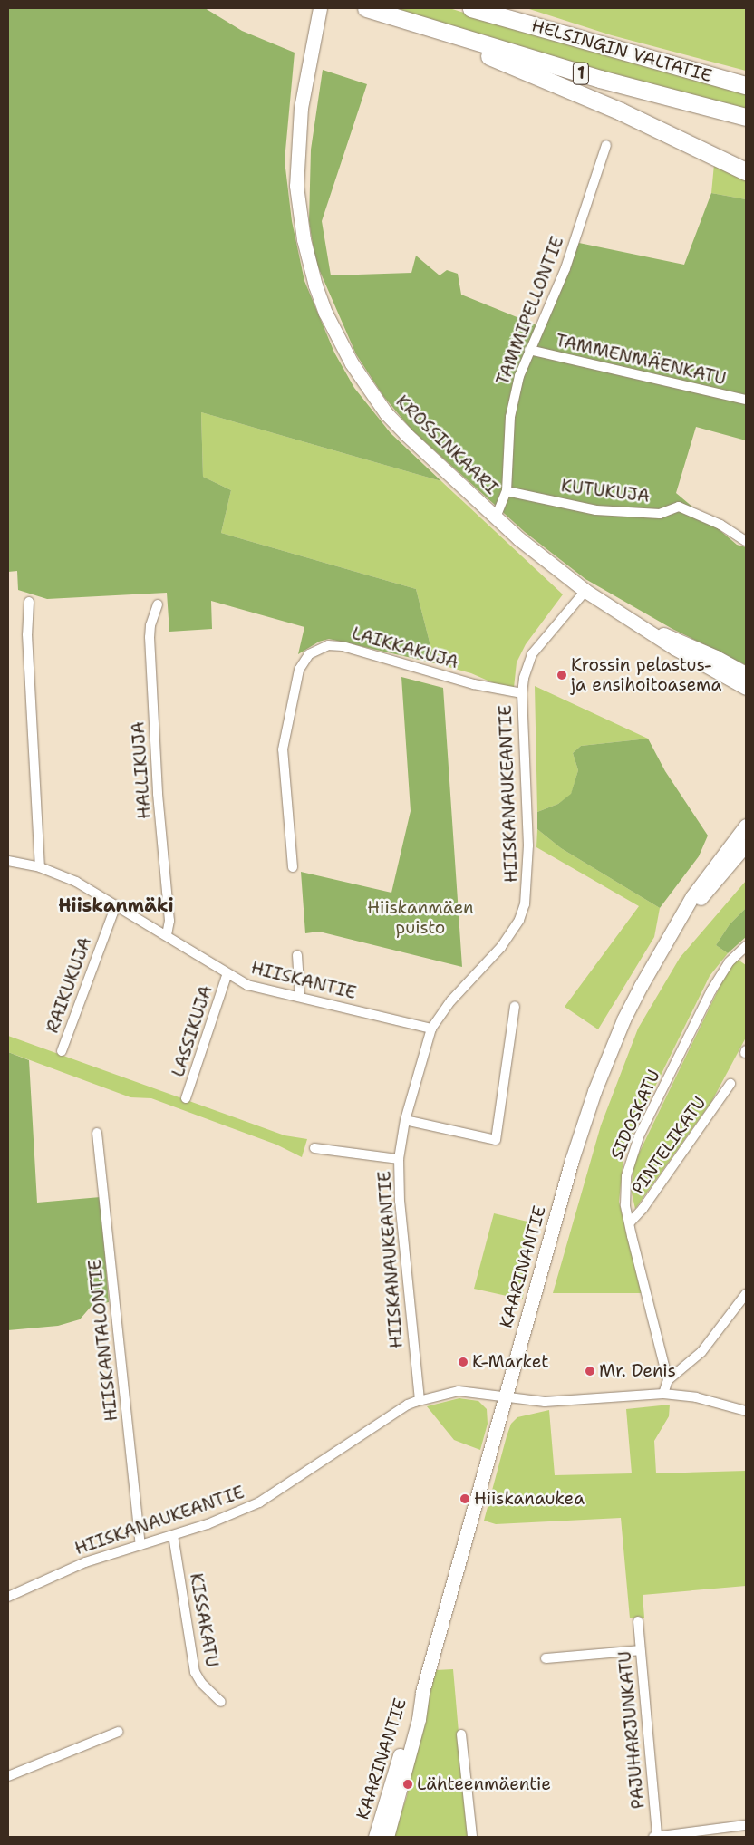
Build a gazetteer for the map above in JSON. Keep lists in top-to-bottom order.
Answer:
{
  "streets": {
    "highway": ["HELSINGIN VALTATIE", "1"],
    "main road": ["KROSSINKAARI", "KAARINANTIE"],
    "street": [
      "TAMMIPELLONTIE",
      "TAMMENMÄENKATU",
      "KUTUKUJA",
      "LAIKKAKUJA",
      "HALLIKUJA",
      "HIISKANAUKEANTIE",
      "HIISKANTIE",
      "RAIKUKUJA",
      "LASSIKUJA",
      "SIDOSKATU",
      "PINTELIKATU",
      "HIISKANTALONTIE",
      "KISSAKATU",
      "PAJUHARJUNKATU"
    ]
  },
  "crossings": [
    ["TAMMIPELLONTIE", "TAMMENMÄENKATU"],
    ["TAMMIPELLONTIE", "KROSSINKAARI"],
    ["TAMMIPELLONTIE", "KUTUKUJA"],
    ["KROSSINKAARI", "HIISKANAUKEANTIE"],
    ["LAIKKAKUJA", "HIISKANAUKEANTIE"],
    ["HALLIKUJA", "HIISKANTIE"],
    ["HIISKANAUKEANTIE", "HIISKANTIE"],
    ["HIISKANAUKEANTIE", "KAARINANTIE"],
    ["HIISKANAUKEANTIE", "HIISKANTALONTIE"],
    ["HIISKANAUKEANTIE", "KISSAKATU"],
    ["HIISKANTIE", "RAIKUKUJA"],
    ["HIISKANTIE", "LASSIKUJA"],
    ["SIDOSKATU", "PINTELIKATU"]
  ],
  "districts": ["Hiiskanmäki"],
  "parks": ["Hiiskanmäen puisto"],
  "places": [
    "Krossin pelastus- ja ensihoitoasema",
    "K-Market",
    "Mr. Denis",
    "Hiiskanaukea",
    "Lähteenmäentie"
  ]
}
